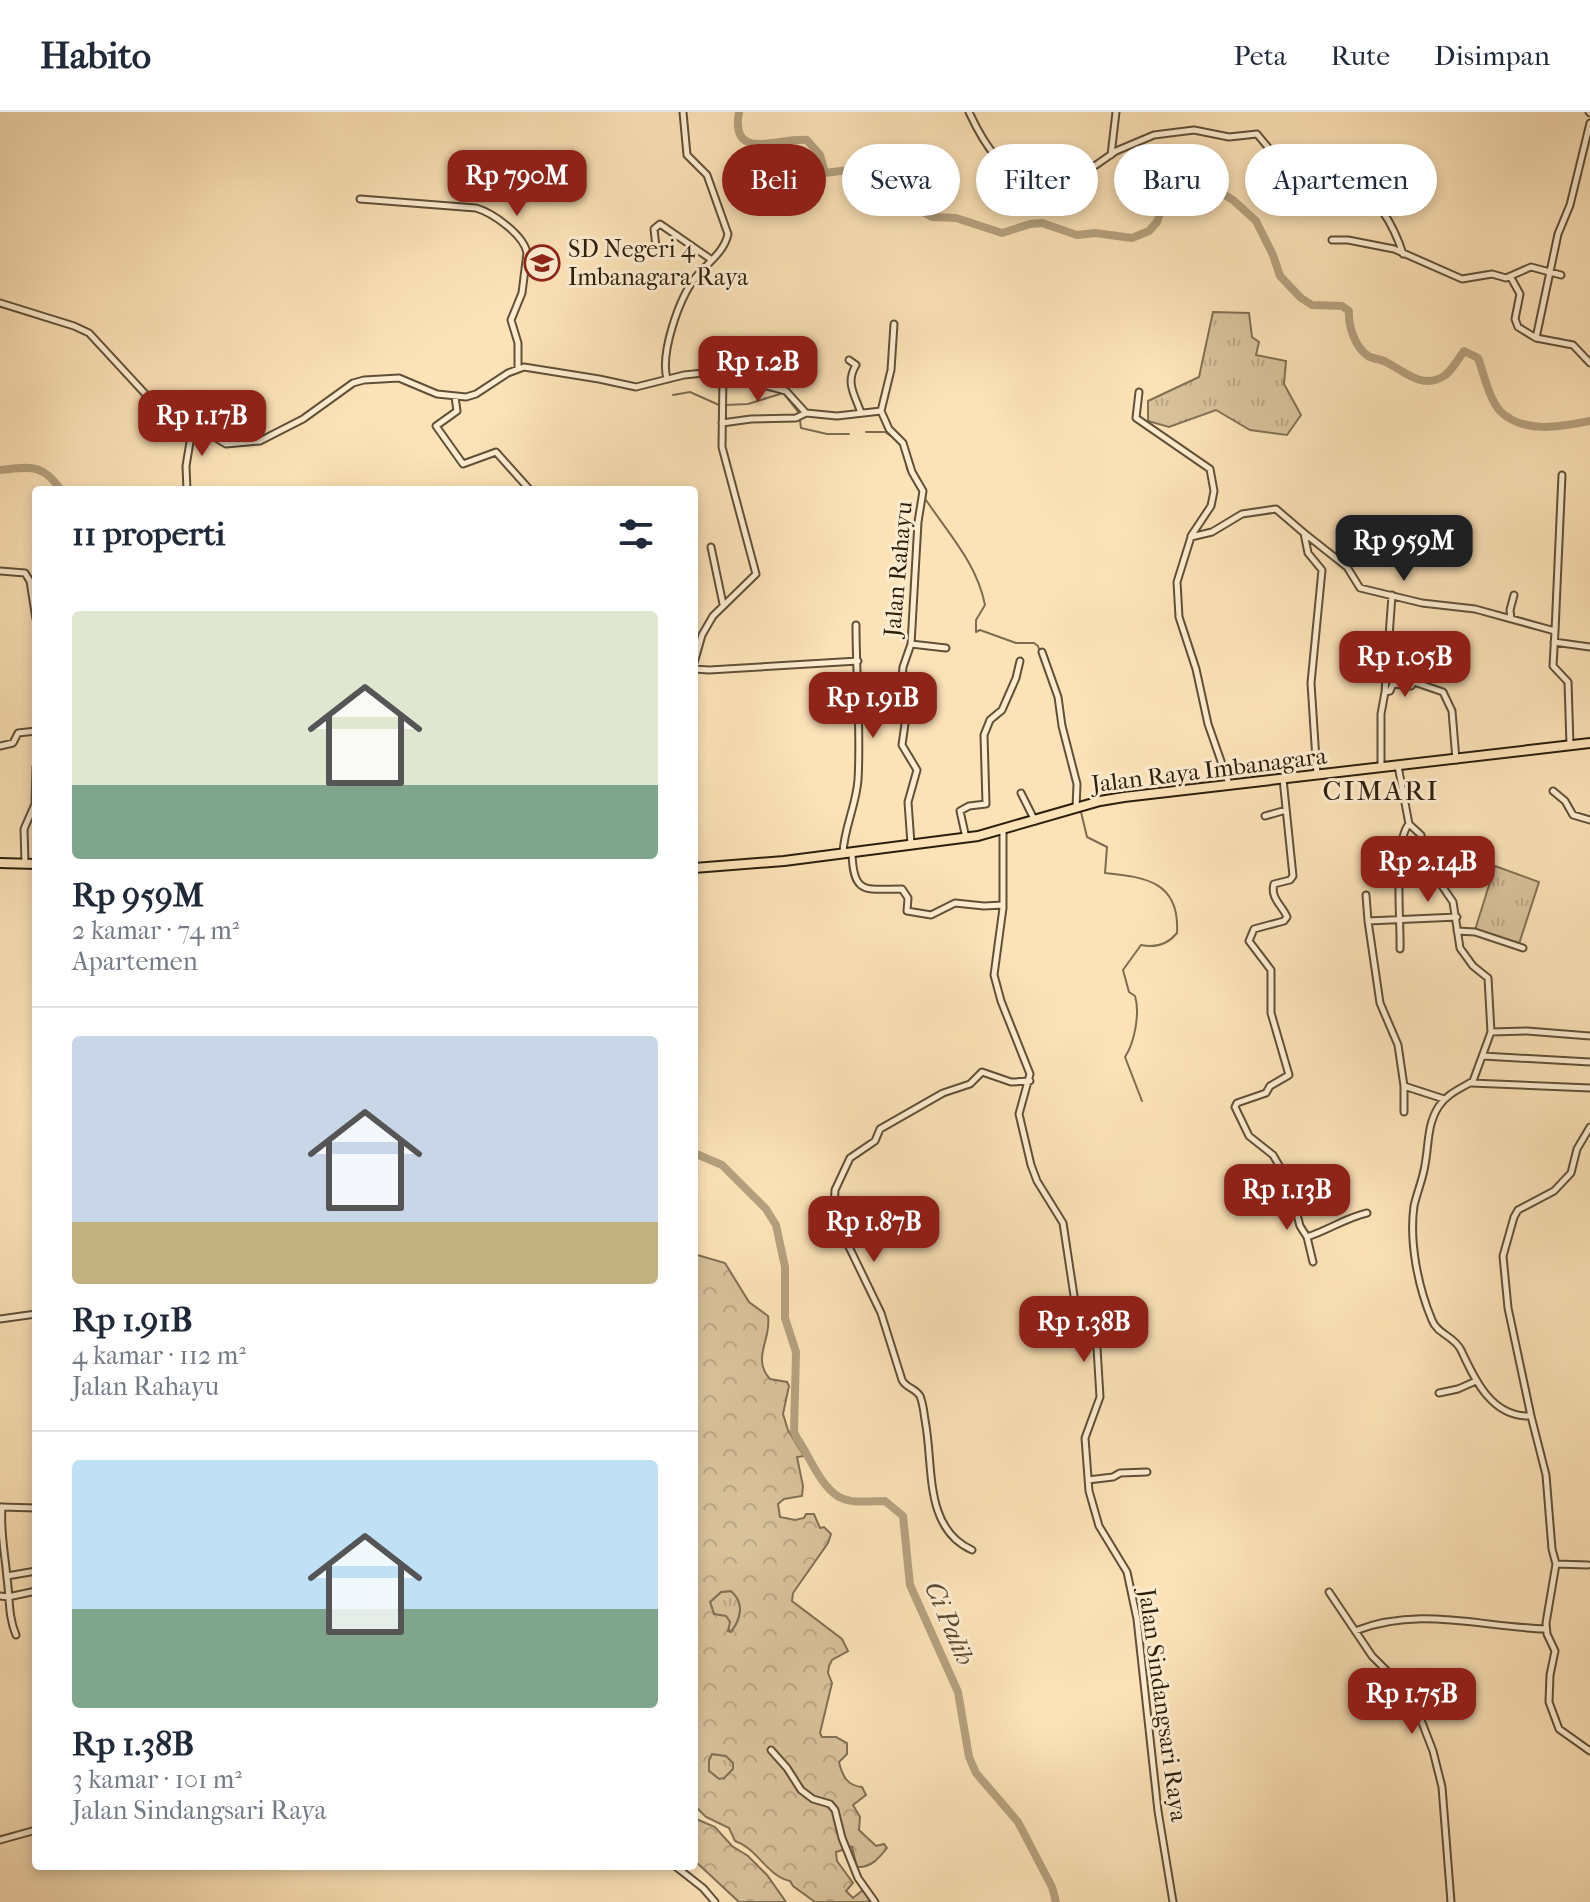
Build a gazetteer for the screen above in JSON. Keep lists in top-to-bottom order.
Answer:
{
  "streets": {
    "highway": ["Jalan Raya Imbanagara"],
    "street": ["Jalan Rahayu", "Jalan Sindangsari Raya"]
  },
  "crossings": [
    ["Jalan Rahayu", "Jalan Raya Imbanagara"]
  ],
  "districts": ["CIMARI"],
  "water": ["Ci Palih"],
  "places": {
    "school or university": ["SD Negeri 4 Imbanagara Raya"]
  },
  "page": {
    "header": "Habito",
    "nav": ["Peta", "Rute", "Disimpan"],
    "chip": [
      "Beli",
      "Sewa",
      "Filter",
      "Baru",
      "Apartemen"
    ],
    "price": [
      "Rp 790M",
      "Rp 1.2B",
      "Rp 1.17B",
      "Rp 959M",
      "Rp 1.05B",
      "Rp 1.91B",
      "Rp 2.14B",
      "Rp 1.13B",
      "Rp 1.87B",
      "Rp 1.38B",
      "Rp 1.75B"
    ],
    "heading": "11 properti",
    "list": [
      {
        "name": "Rp 959M",
        "note": "2 kamar · 74 m² · Apartemen"
      },
      {
        "name": "Rp 1.91B",
        "note": "4 kamar · 112 m² · Jalan Rahayu"
      },
      {
        "name": "Rp 1.38B",
        "note": "3 kamar · 101 m² · Jalan Sindangsari Raya"
      }
    ]
  }
}
